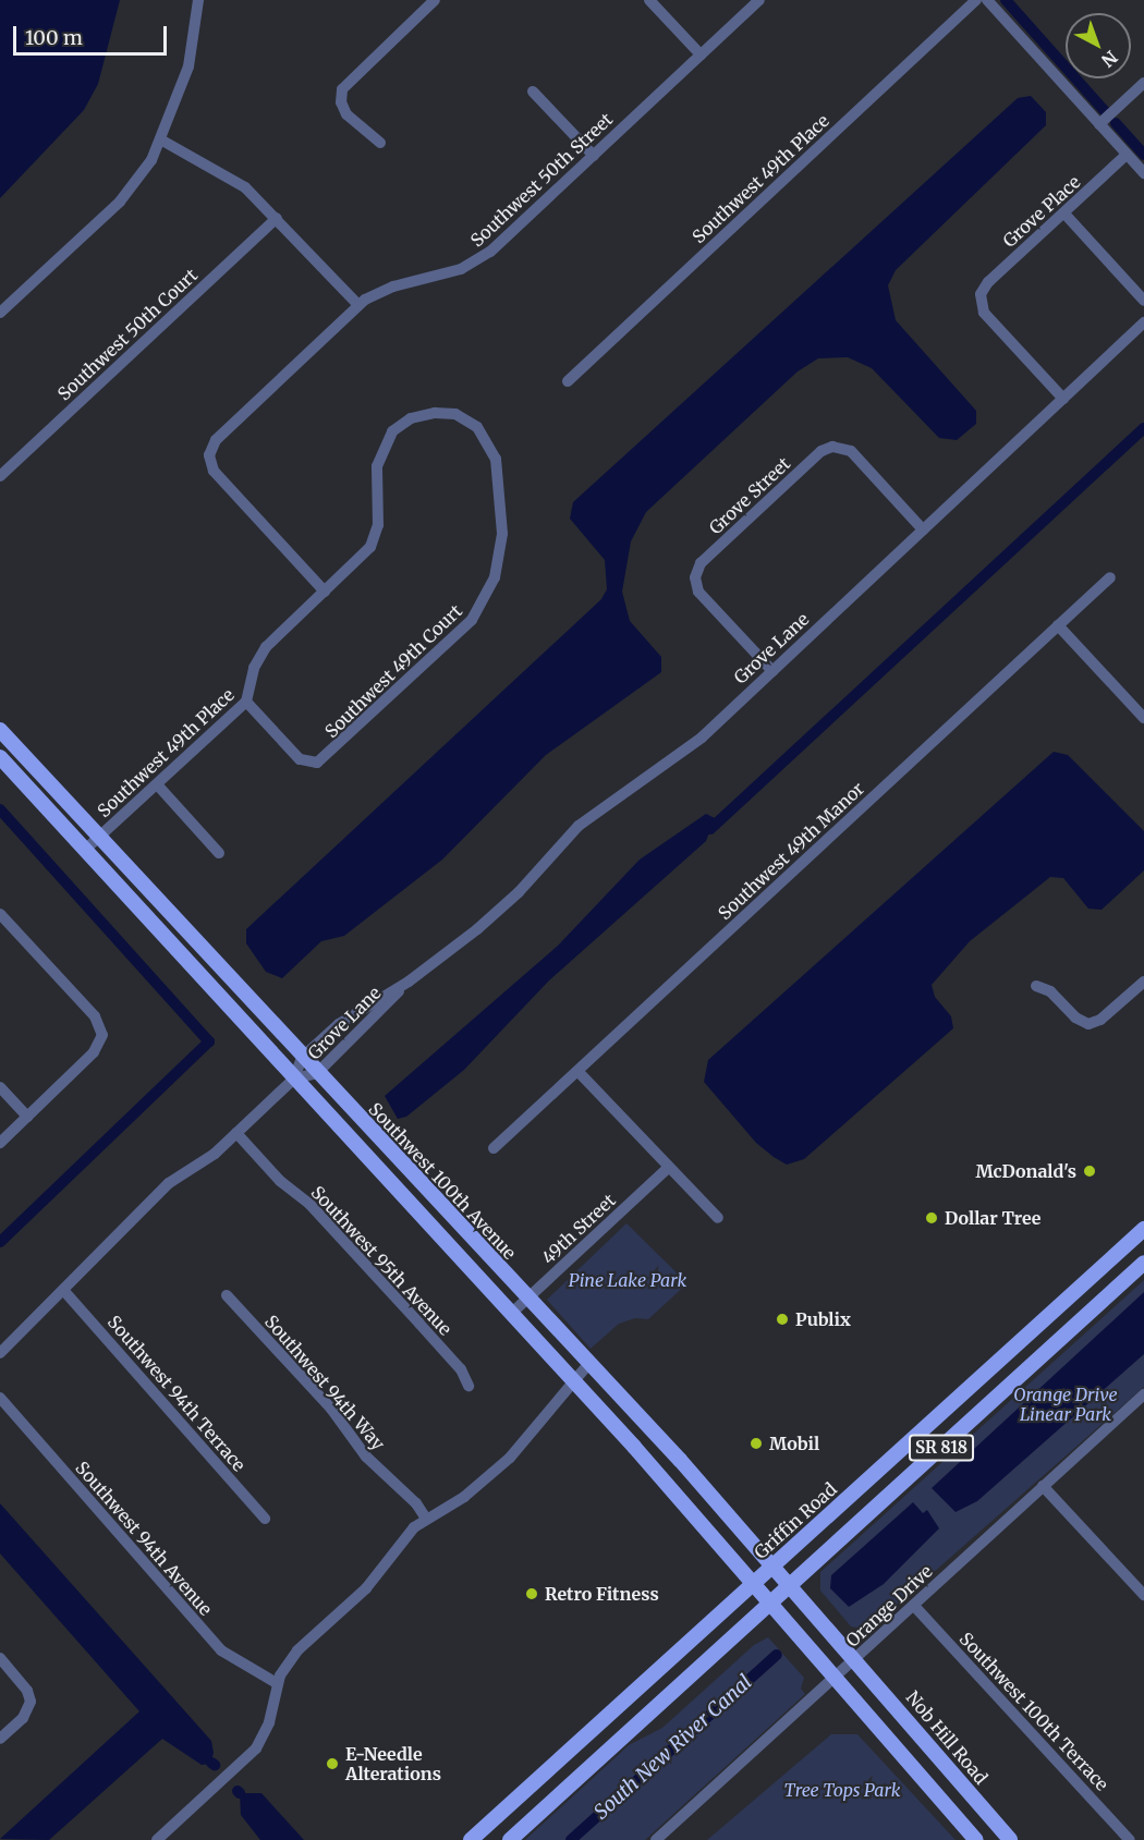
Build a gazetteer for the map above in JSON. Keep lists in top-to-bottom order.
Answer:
{
  "streets": {
    "main road": [
      "Southwest 100th Avenue",
      "SR 818",
      "Griffin Road",
      "Nob Hill Road"
    ],
    "street": [
      "Southwest 49th Place",
      "Southwest 50th Street",
      "Grove Place",
      "Southwest 50th Court",
      "Grove Street",
      "Grove Lane",
      "Southwest 49th Court",
      "Southwest 49th Manor",
      "49th Street",
      "Southwest 95th Avenue",
      "Southwest 94th Way",
      "Southwest 94th Terrace",
      "Southwest 94th Avenue",
      "Orange Drive",
      "Southwest 100th Terrace"
    ]
  },
  "crossings": [
    ["Southwest 49th Place", "Southwest 50th Street"],
    ["Southwest 49th Place", "Southwest 49th Court"],
    ["Southwest 49th Place", "Southwest 100th Avenue"],
    ["Grove Place", "Grove Lane"],
    ["Grove Street", "Grove Lane"],
    ["Grove Lane", "Southwest 100th Avenue"],
    ["Southwest 100th Avenue", "49th Street"],
    ["Southwest 100th Avenue", "SR 818"],
    ["Southwest 100th Avenue", "Griffin Road"],
    ["Southwest 100th Avenue", "Orange Drive"],
    ["Southwest 100th Avenue", "Nob Hill Road"],
    ["Orange Drive", "Southwest 100th Terrace"],
    ["Orange Drive", "Nob Hill Road"]
  ],
  "water": ["South New River Canal"],
  "parks": ["Pine Lake Park", "Orange Drive Linear Park", "Tree Tops Park"],
  "places": [
    "McDonald's",
    "Dollar Tree",
    "Publix",
    "Mobil",
    "Retro Fitness",
    "E-Needle Alterations"
  ],
  "scale_bar": "100 m",
  "north": "bottom right"
}
